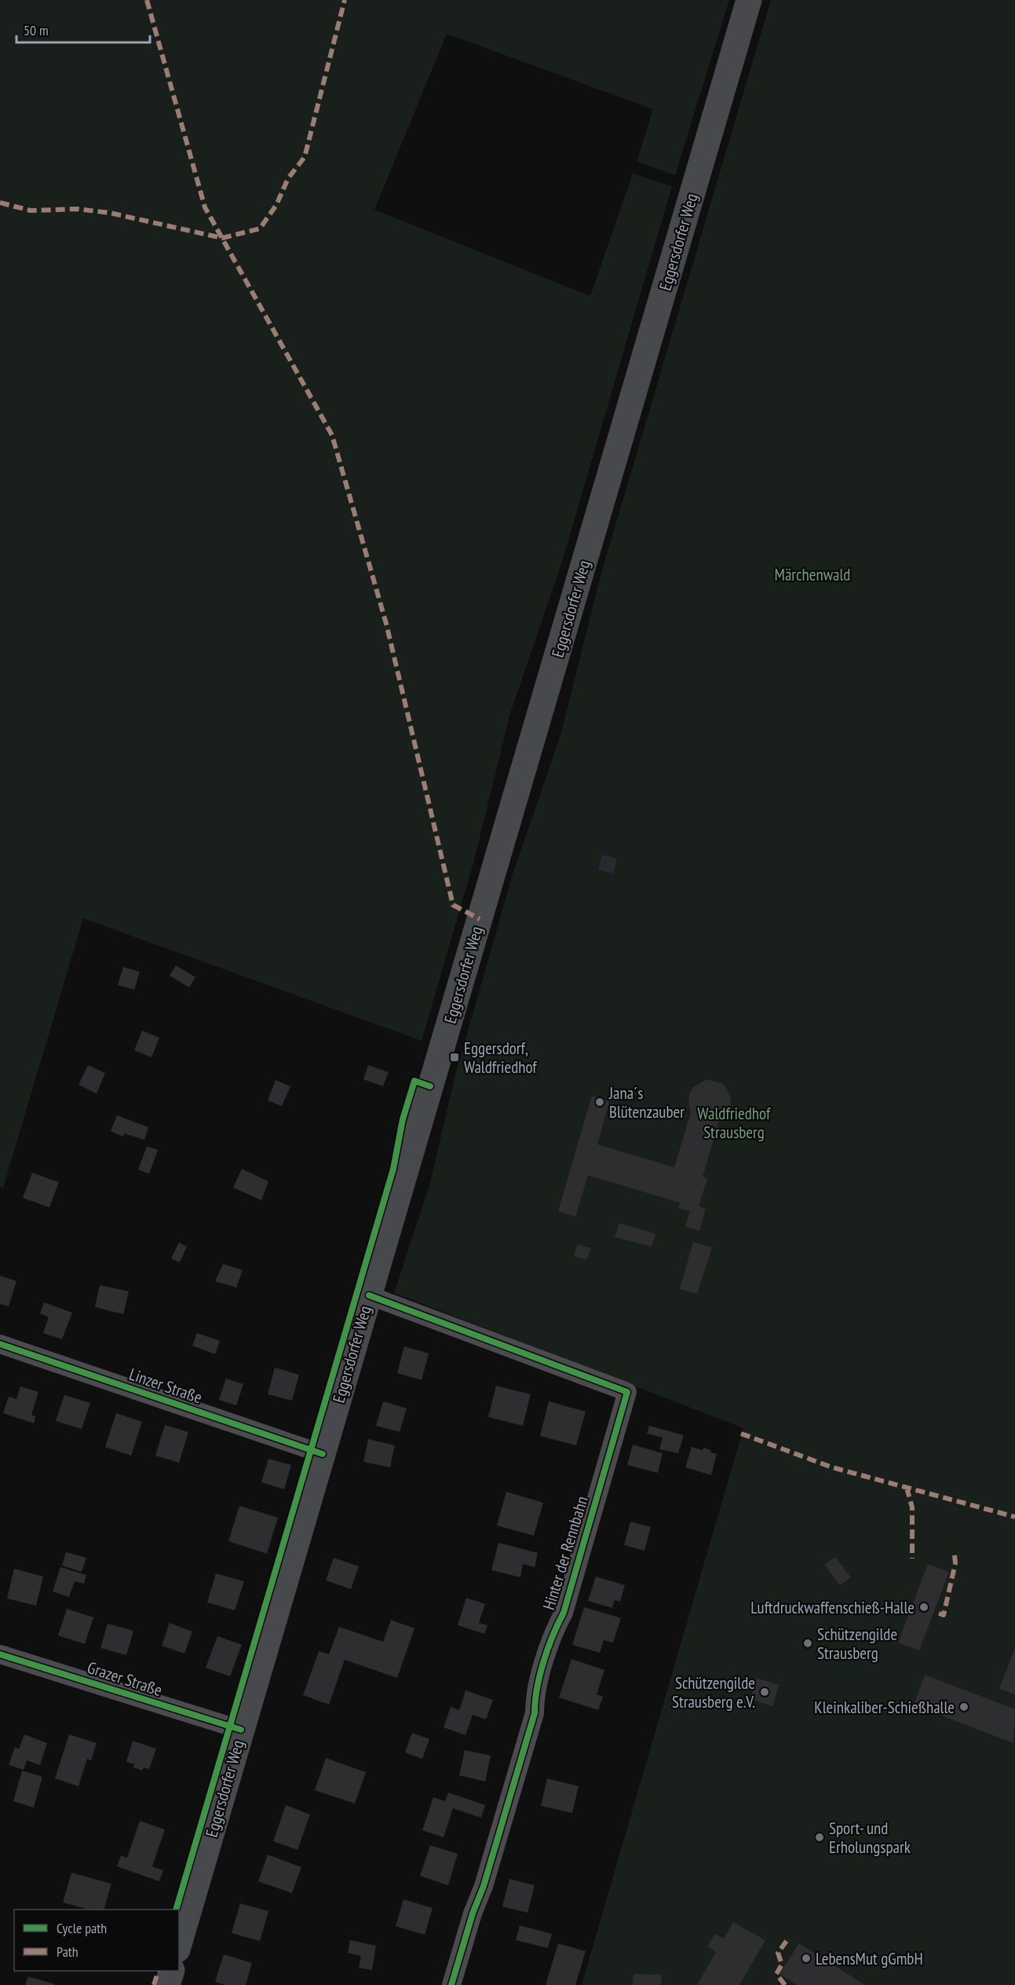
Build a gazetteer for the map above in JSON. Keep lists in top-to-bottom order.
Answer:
{
  "streets": {
    "main road": ["Eggersdorfer Weg"],
    "street": ["Linzer Straße", "Hinter der Rennbahn", "Grazer Straße"]
  },
  "crossings": [
    ["Eggersdorfer Weg", "Linzer Straße"],
    ["Eggersdorfer Weg", "Hinter der Rennbahn"],
    ["Eggersdorfer Weg", "Grazer Straße"]
  ],
  "parks": ["Märchenwald", "Waldfriedhof Strausberg"],
  "places": {
    "transit": ["Eggersdorf, Waldfriedhof"],
    "other": [
      "Jana´s Blütenzauber",
      "Luftdruckwaffenschieß-Halle",
      "Schützengilde Strausberg",
      "Schützengilde Strausberg e.V.",
      "Kleinkaliber-Schießhalle",
      "Sport- und Erholungspark",
      "LebensMut gGmbH"
    ]
  },
  "legend": ["Cycle path", "Path"],
  "scale_bar": "50 m"
}
